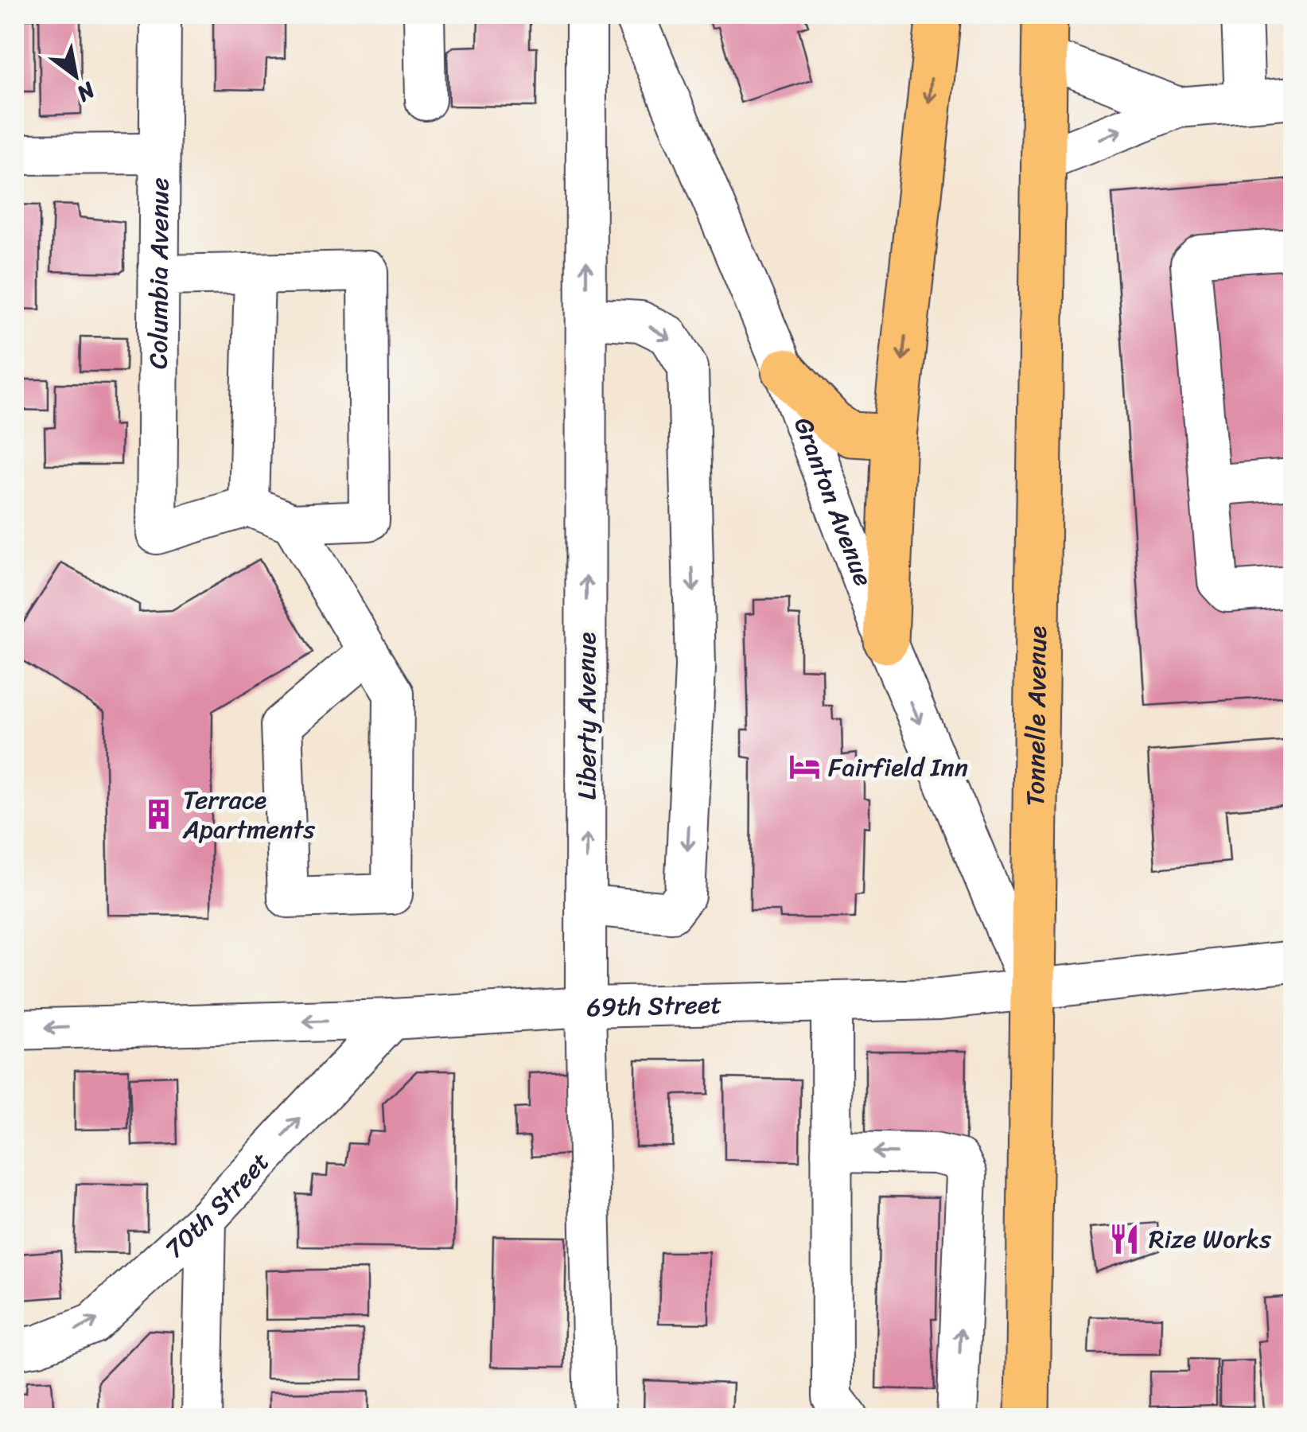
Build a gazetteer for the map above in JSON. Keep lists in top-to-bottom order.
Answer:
{
  "streets": {
    "main road": ["Tonnelle Avenue"],
    "street": [
      "Columbia Avenue",
      "Granton Avenue",
      "Liberty Avenue",
      "69th Street",
      "70th Street"
    ]
  },
  "crossings": [
    ["Granton Avenue", "Tonnelle Avenue"],
    ["Granton Avenue", "69th Street"],
    ["Liberty Avenue", "69th Street"],
    ["Tonnelle Avenue", "69th Street"],
    ["69th Street", "70th Street"]
  ],
  "one_way": ["Granton Avenue", "70th Street"],
  "places": {
    "hotel": ["Fairfield Inn"],
    "building": ["Terrace Apartments"],
    "restaurant": ["Rize Works"]
  },
  "north": "bottom right"
}
